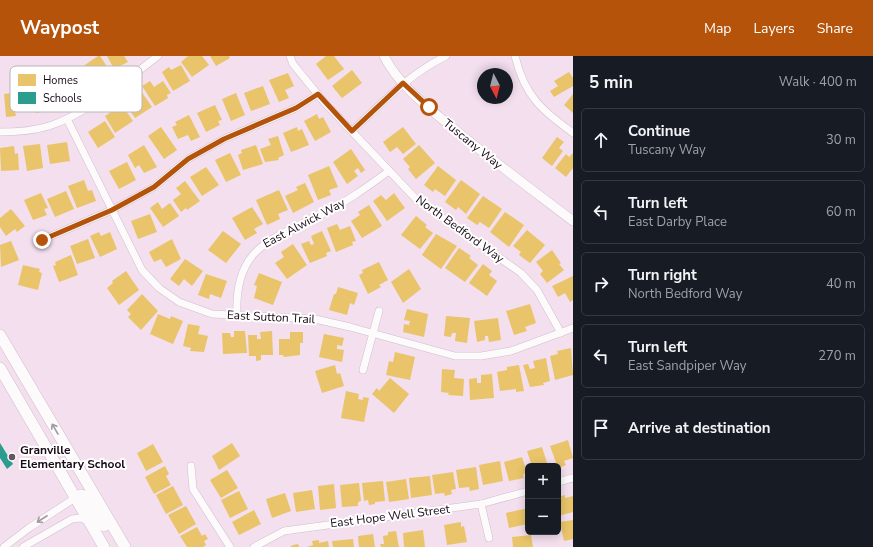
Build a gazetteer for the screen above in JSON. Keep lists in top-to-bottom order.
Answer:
{
  "streets": {
    "street": [
      "Tuscany Way",
      "East Alwick Way",
      "North Bedford Way",
      "East Sutton Trail",
      "East Hope Well Street"
    ]
  },
  "crossings": [
    ["East Alwick Way", "North Bedford Way"],
    ["East Alwick Way", "East Sutton Trail"],
    ["North Bedford Way", "East Sutton Trail"]
  ],
  "places": ["Granville Elementary School"],
  "legend": ["Homes", "Schools"],
  "north": "bottom",
  "page": {
    "header": "Waypost",
    "nav": ["Map", "Layers", "Share"],
    "heading": ["5 min", "Walk · 400 m"],
    "list": [
      ["Continue", "Tuscany Way", "30 m"],
      ["Turn left", "East Darby Place", "60 m"],
      ["Turn right", "North Bedford Way", "40 m"],
      ["Turn left", "East Sandpiper Way", "270 m"],
      "Arrive at destination"
    ],
    "map_buttons": ["+", "−"]
  }
}
